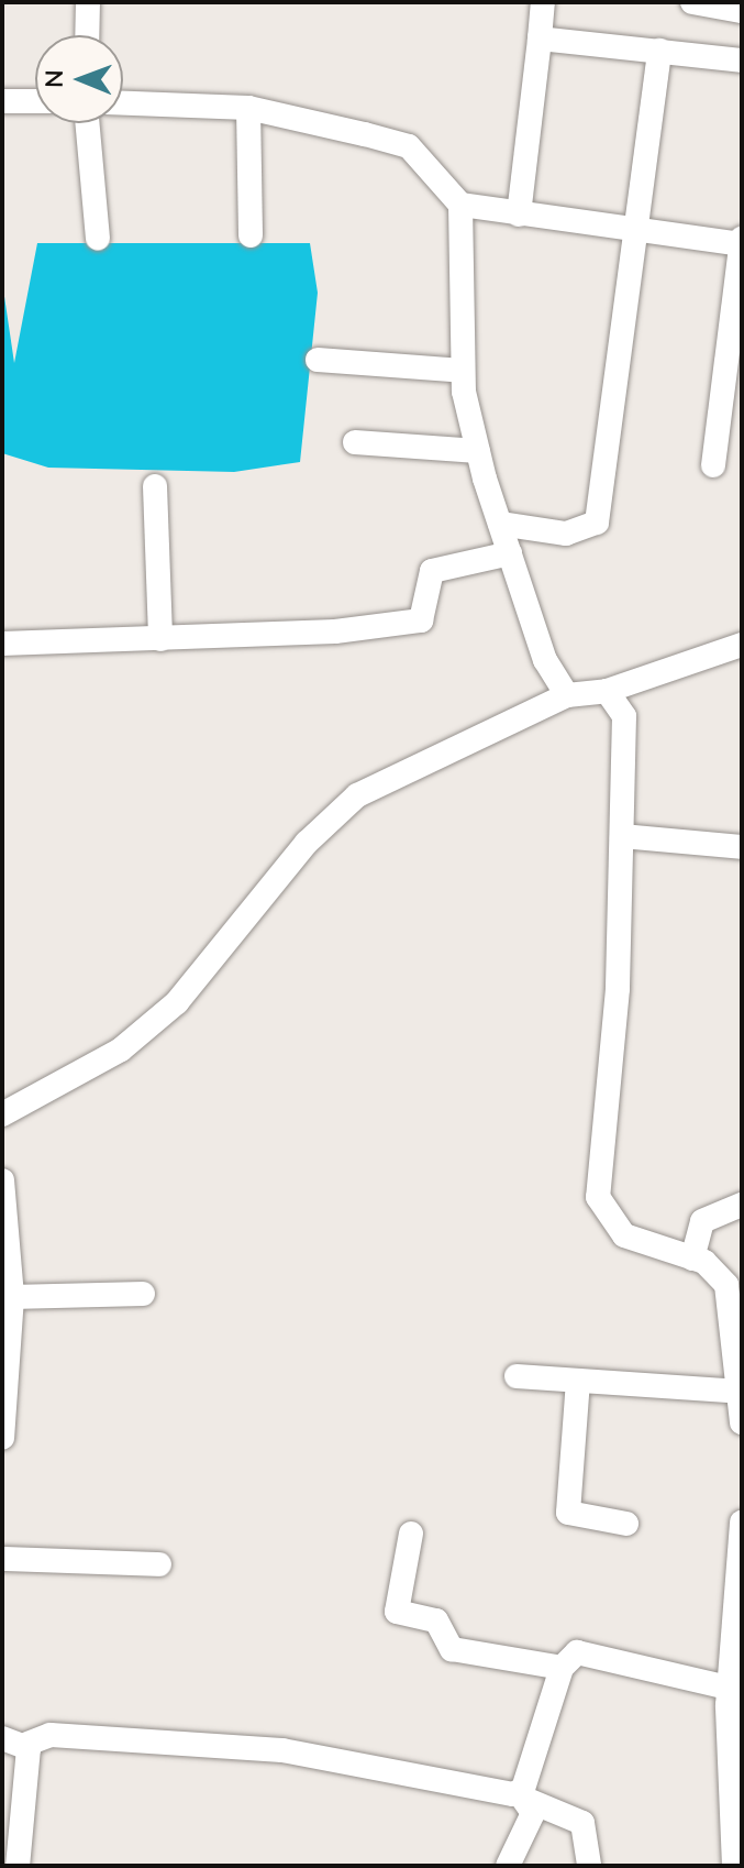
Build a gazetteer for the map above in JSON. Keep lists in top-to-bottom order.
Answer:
{
  "north": "left"
}
